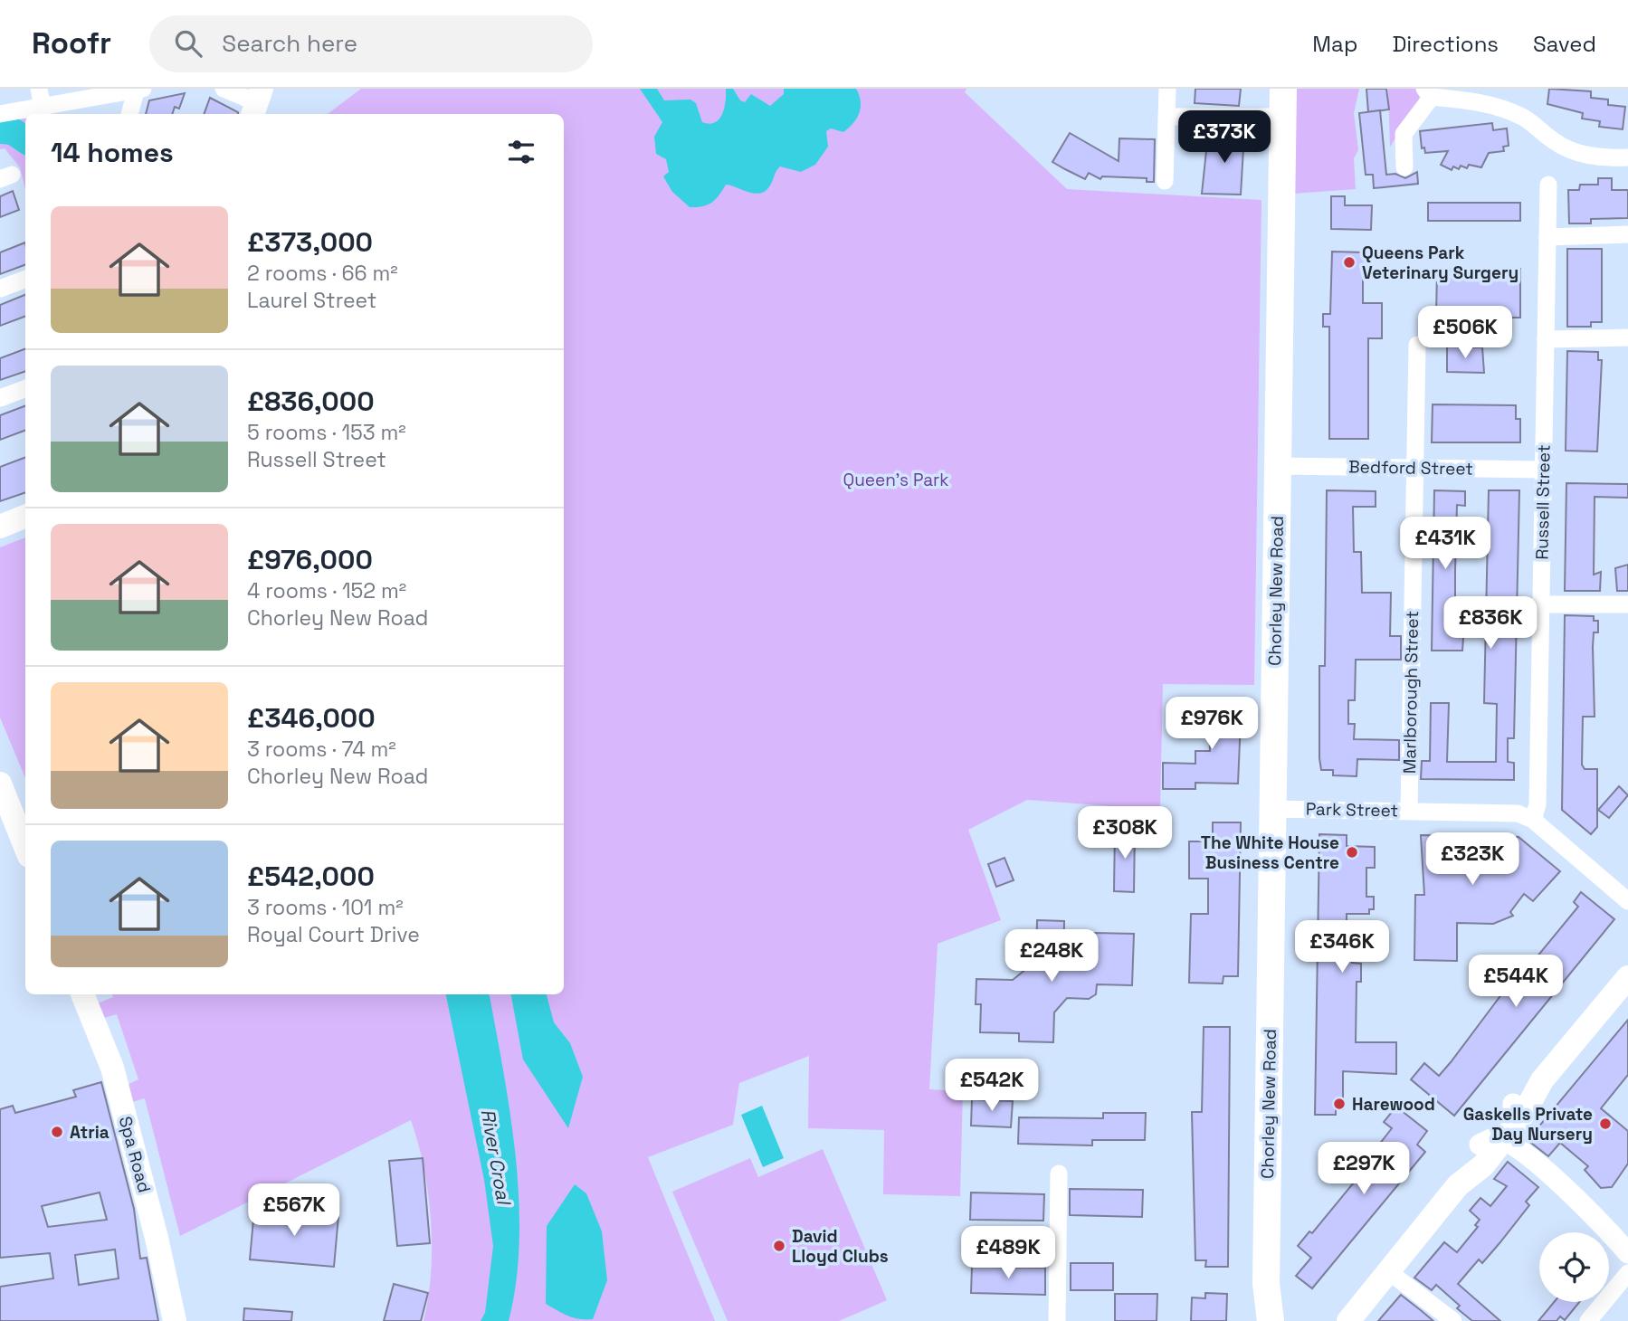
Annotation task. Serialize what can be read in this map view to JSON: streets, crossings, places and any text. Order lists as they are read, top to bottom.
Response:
{
  "streets": {
    "main road": ["Chorley New Road", "Spa Road"],
    "street": [
      "Bedford Street",
      "Russell Street",
      "Marlborough Street",
      "Park Street"
    ]
  },
  "crossings": [
    ["Bedford Street", "Russell Street"],
    ["Bedford Street", "Chorley New Road"],
    ["Bedford Street", "Marlborough Street"],
    ["Russell Street", "Park Street"],
    ["Chorley New Road", "Park Street"],
    ["Marlborough Street", "Park Street"]
  ],
  "water": ["River Croal"],
  "parks": ["Queen's Park"],
  "places": [
    "Queens Park Veterinary Surgery",
    "The White House Business Centre",
    "Harewood",
    "Gaskells Private Day Nursery",
    "Atria",
    "David Lloyd Clubs"
  ],
  "page": {
    "header": "Roofr",
    "search": "Search here",
    "nav": ["Map", "Directions", "Saved"],
    "price": [
      "£373K",
      "£506K",
      "£431K",
      "£836K",
      "£976K",
      "£308K",
      "£323K",
      "£346K",
      "£248K",
      "£544K",
      "£542K",
      "£297K",
      "£567K",
      "£489K"
    ],
    "heading": "14 homes",
    "list": [
      {
        "name": "£373,000",
        "note": "2 rooms · 66 m² · Laurel Street"
      },
      {
        "name": "£836,000",
        "note": "5 rooms · 153 m² · Russell Street"
      },
      {
        "name": "£976,000",
        "note": "4 rooms · 152 m² · Chorley New Road"
      },
      {
        "name": "£346,000",
        "note": "3 rooms · 74 m² · Chorley New Road"
      },
      {
        "name": "£542,000",
        "note": "3 rooms · 101 m² · Royal Court Drive"
      }
    ]
  }
}
